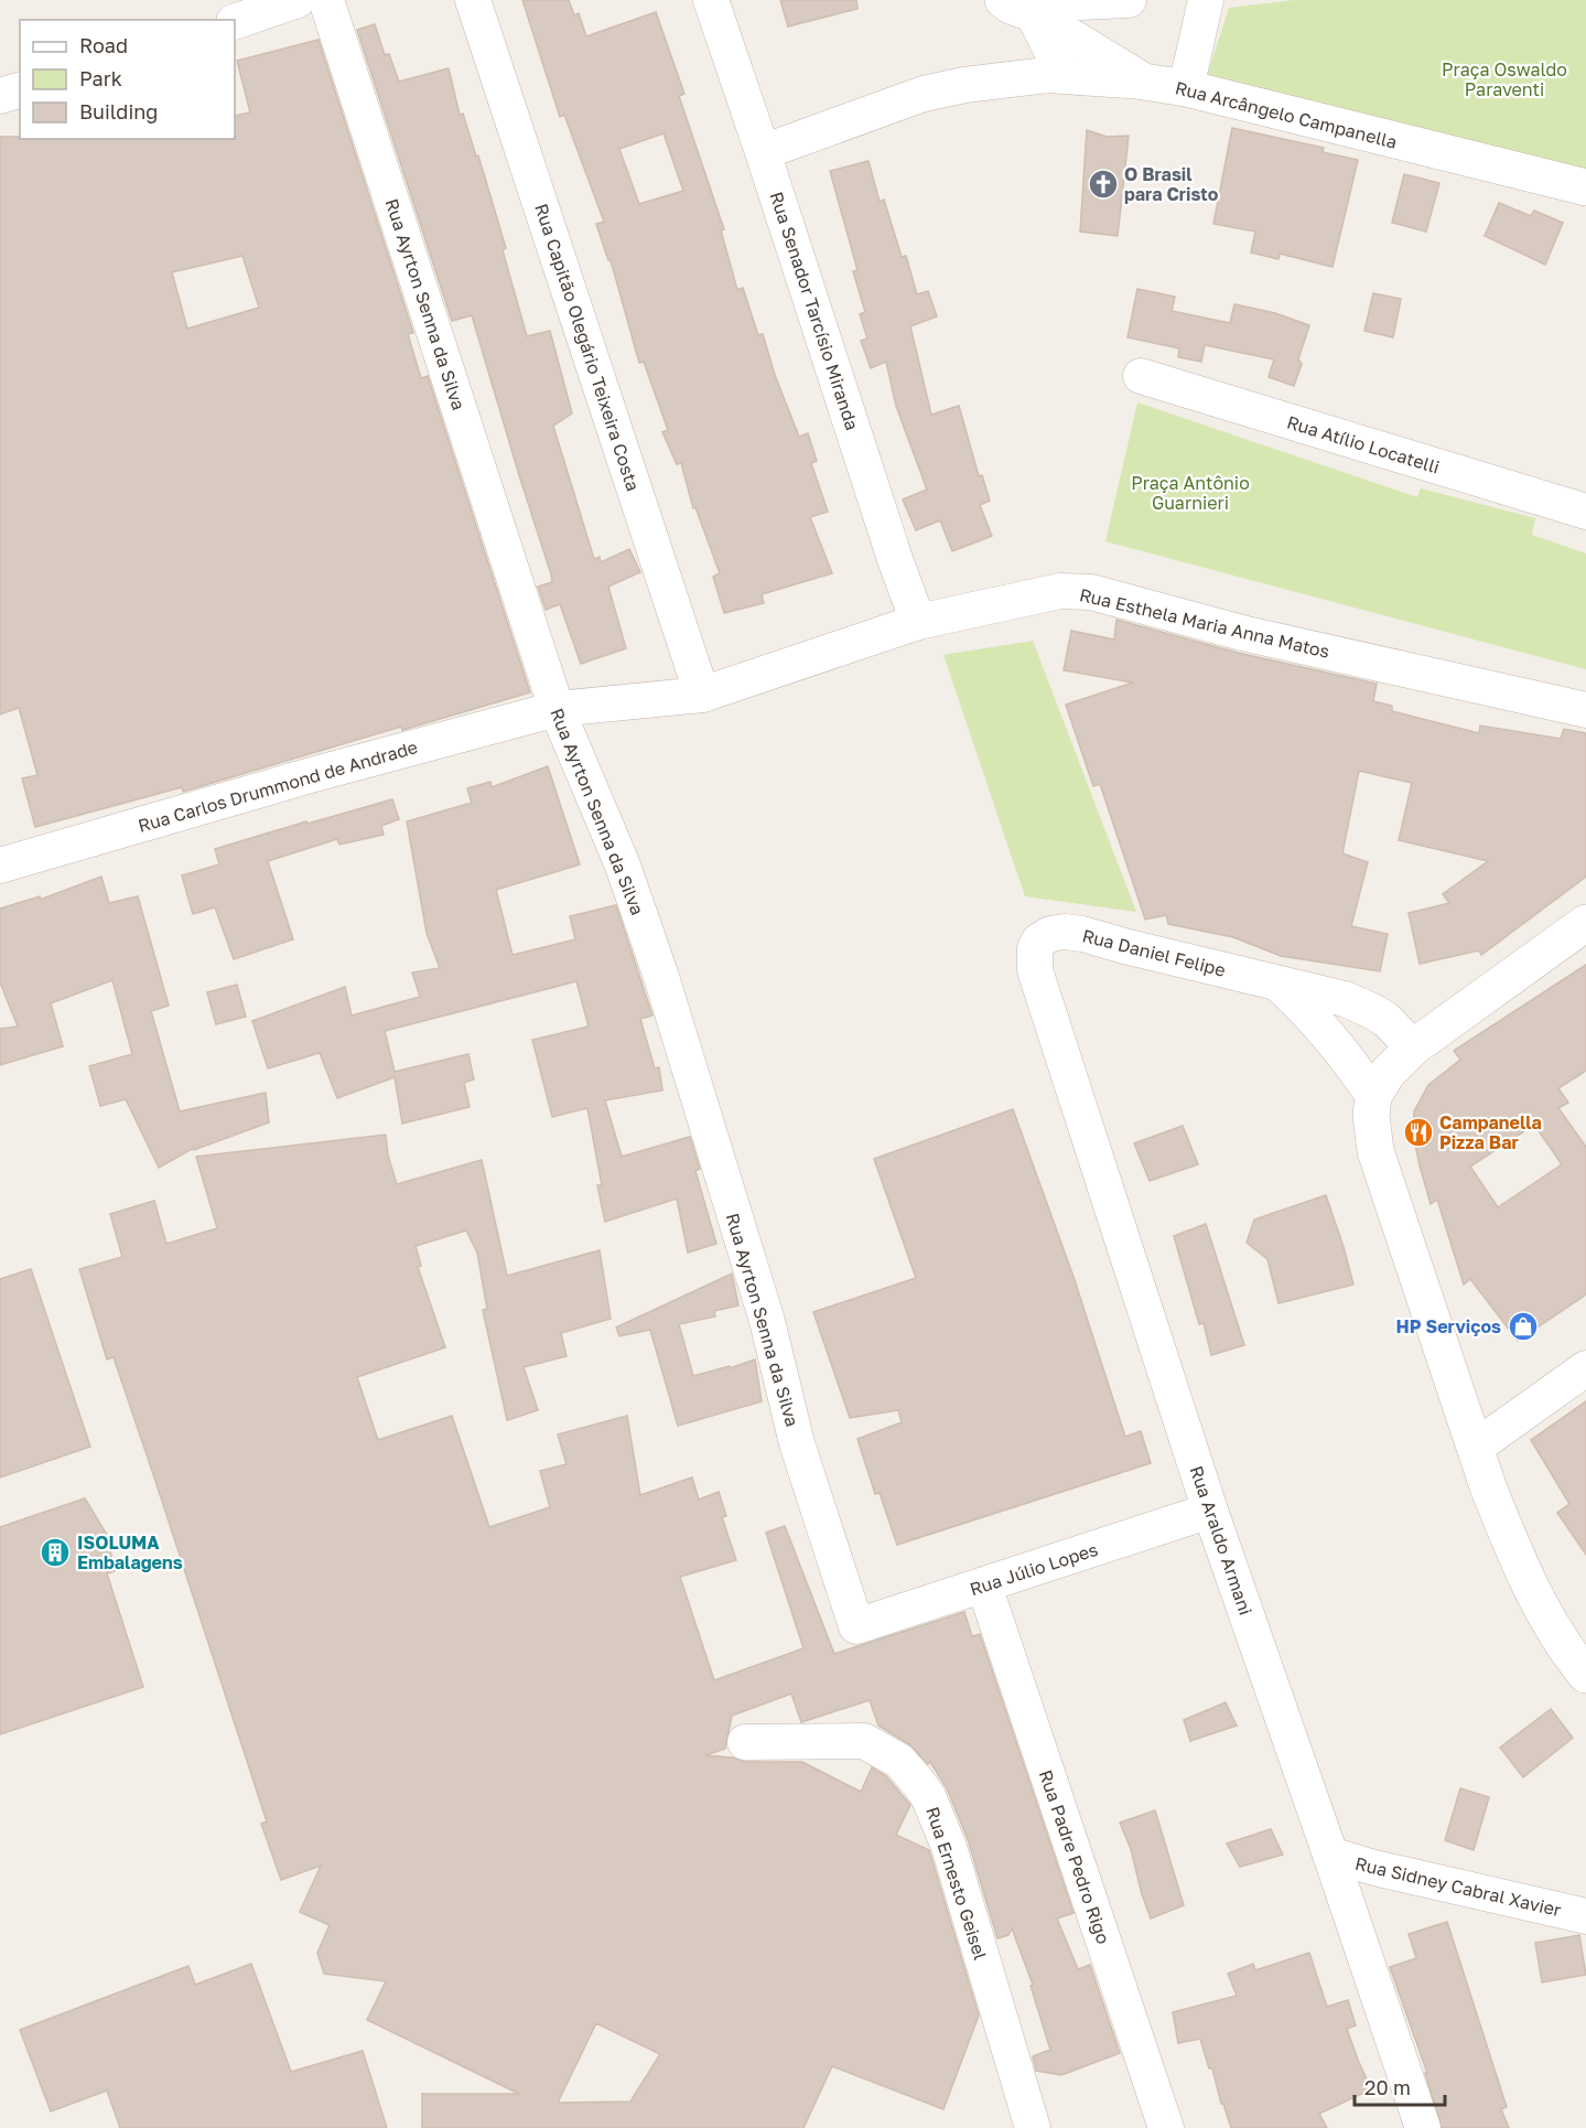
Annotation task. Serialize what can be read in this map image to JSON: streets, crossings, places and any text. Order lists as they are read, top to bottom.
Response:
{
  "streets": {
    "street": [
      "Rua Arcângelo Campanella",
      "Rua Ayrton Senna da Silva",
      "Rua Senador Tarcísio Miranda",
      "Rua Capitão Olegário Teixeira Costa",
      "Rua Atílio Locatelli",
      "Rua Esthela Maria Anna Matos",
      "Rua Carlos Drummond de Andrade",
      "Rua Daniel Felipe",
      "Rua Araldo Armani",
      "Rua Júlio Lopes",
      "Rua Padre Pedro Rigo",
      "Rua Ernesto Geisel",
      "Rua Sidney Cabral Xavier"
    ]
  },
  "crossings": [
    ["Rua Ayrton Senna da Silva", "Rua Esthela Maria Anna Matos"],
    ["Rua Ayrton Senna da Silva", "Rua Carlos Drummond de Andrade"],
    ["Rua Ayrton Senna da Silva", "Rua Júlio Lopes"],
    ["Rua Senador Tarcísio Miranda", "Rua Esthela Maria Anna Matos"],
    ["Rua Capitão Olegário Teixeira Costa", "Rua Esthela Maria Anna Matos"],
    ["Rua Esthela Maria Anna Matos", "Rua Carlos Drummond de Andrade"],
    ["Rua Daniel Felipe", "Rua Araldo Armani"],
    ["Rua Araldo Armani", "Rua Júlio Lopes"],
    ["Rua Araldo Armani", "Rua Sidney Cabral Xavier"],
    ["Rua Júlio Lopes", "Rua Padre Pedro Rigo"]
  ],
  "parks": ["Praça Oswaldo Paraventi", "Praça Antônio Guarnieri"],
  "places": {
    "church": ["O Brasil para Cristo"],
    "restaurant": ["Campanella Pizza Bar"],
    "shop": ["HP Serviços"],
    "building": ["ISOLUMA Embalagens"]
  },
  "legend": ["Road", "Park", "Building"],
  "scale_bar": "20 m"
}
